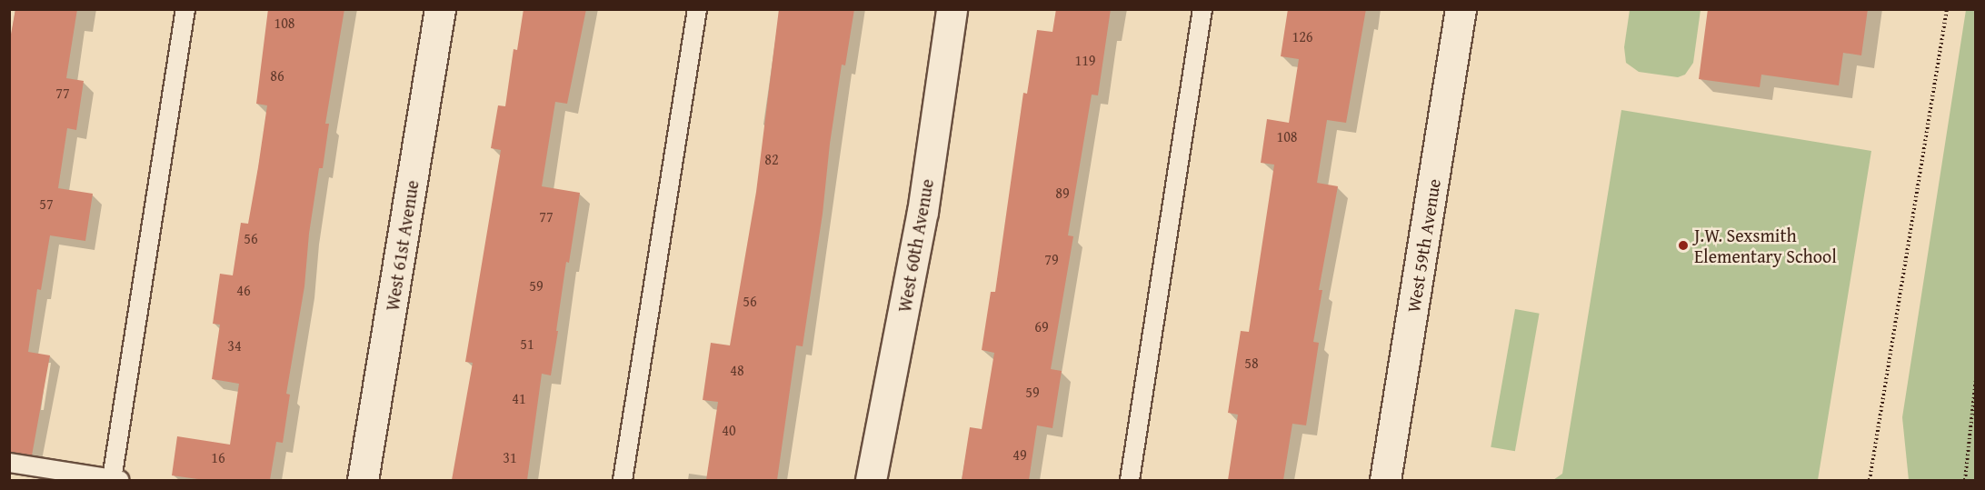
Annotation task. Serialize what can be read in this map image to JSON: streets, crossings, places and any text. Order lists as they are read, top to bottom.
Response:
{
  "streets": {
    "street": ["West 61st Avenue", "West 60th Avenue", "West 59th Avenue"]
  },
  "places": ["J.W. Sexsmith Elementary School"],
  "house_numbers": [
    "108",
    "126",
    "119",
    "86",
    "77",
    "108",
    "82",
    "89",
    "57",
    "77",
    "56",
    "79",
    "59",
    "46",
    "56",
    "69",
    "51",
    "34",
    "58",
    "48",
    "59",
    "41",
    "40",
    "49",
    "16",
    "31"
  ]
}
